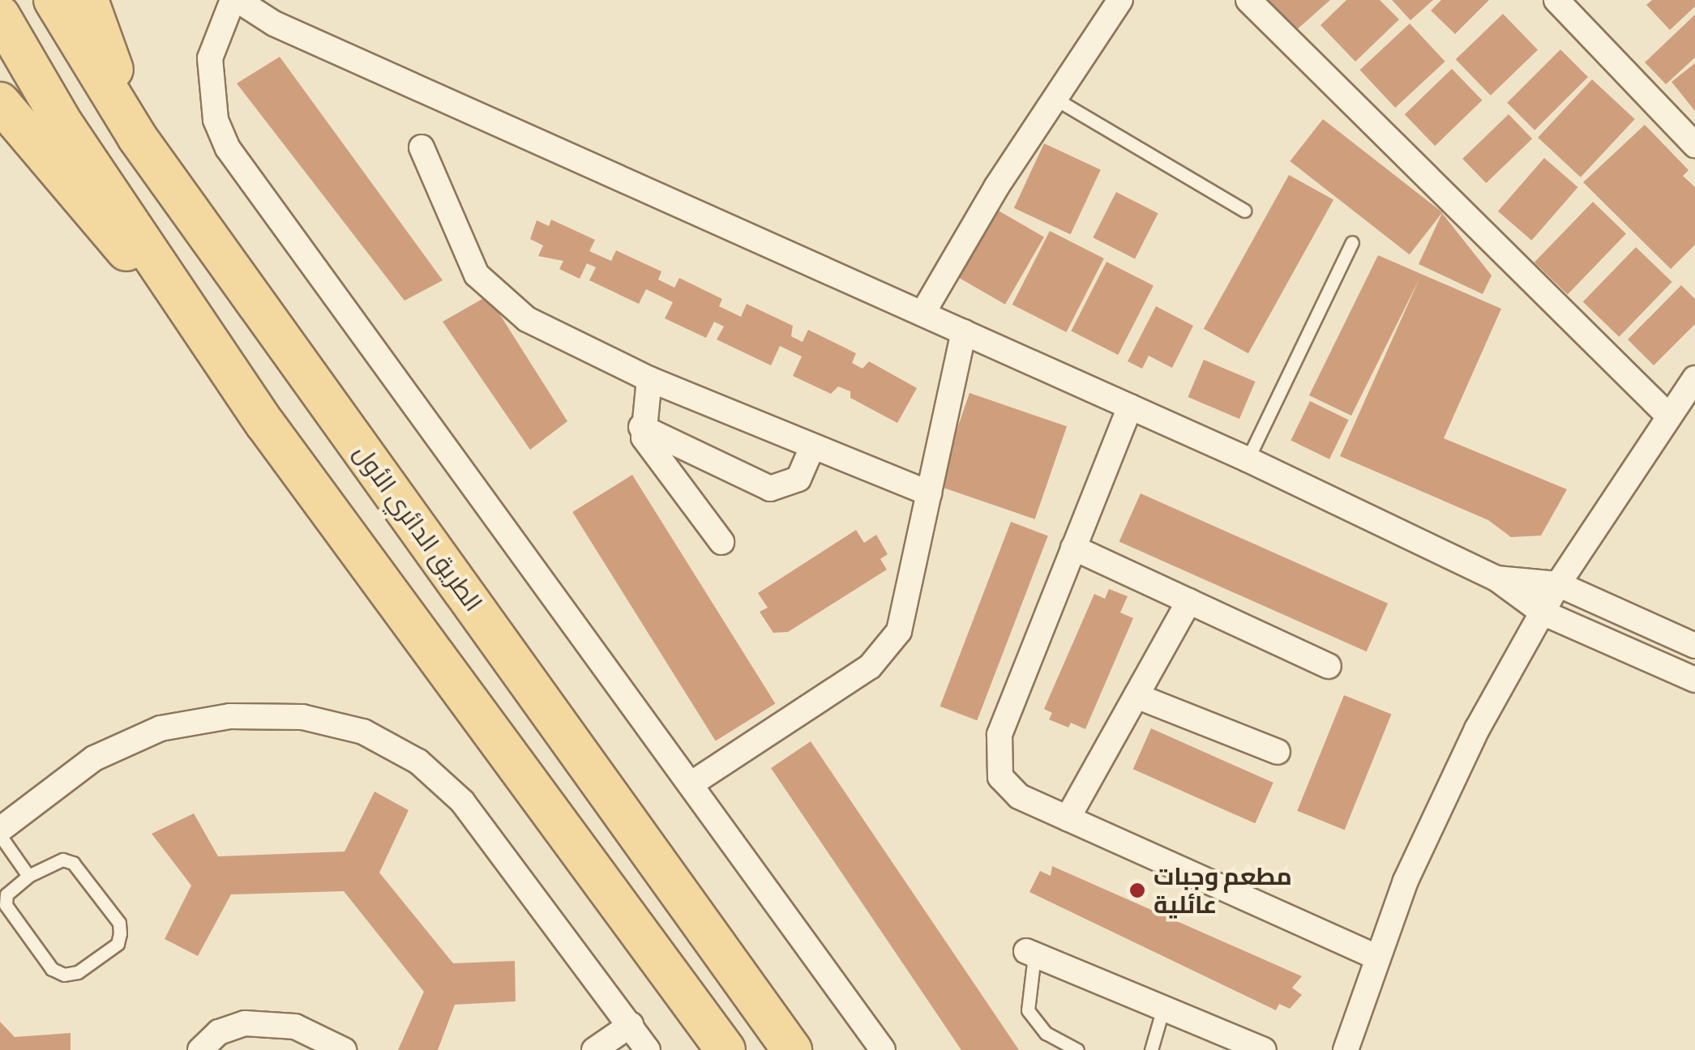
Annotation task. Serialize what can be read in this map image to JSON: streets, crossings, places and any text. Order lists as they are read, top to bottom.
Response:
{
  "streets": {
    "main road": ["الطريق الدائري الأول"]
  },
  "places": ["مطعم وجبات عائلية"]
}
